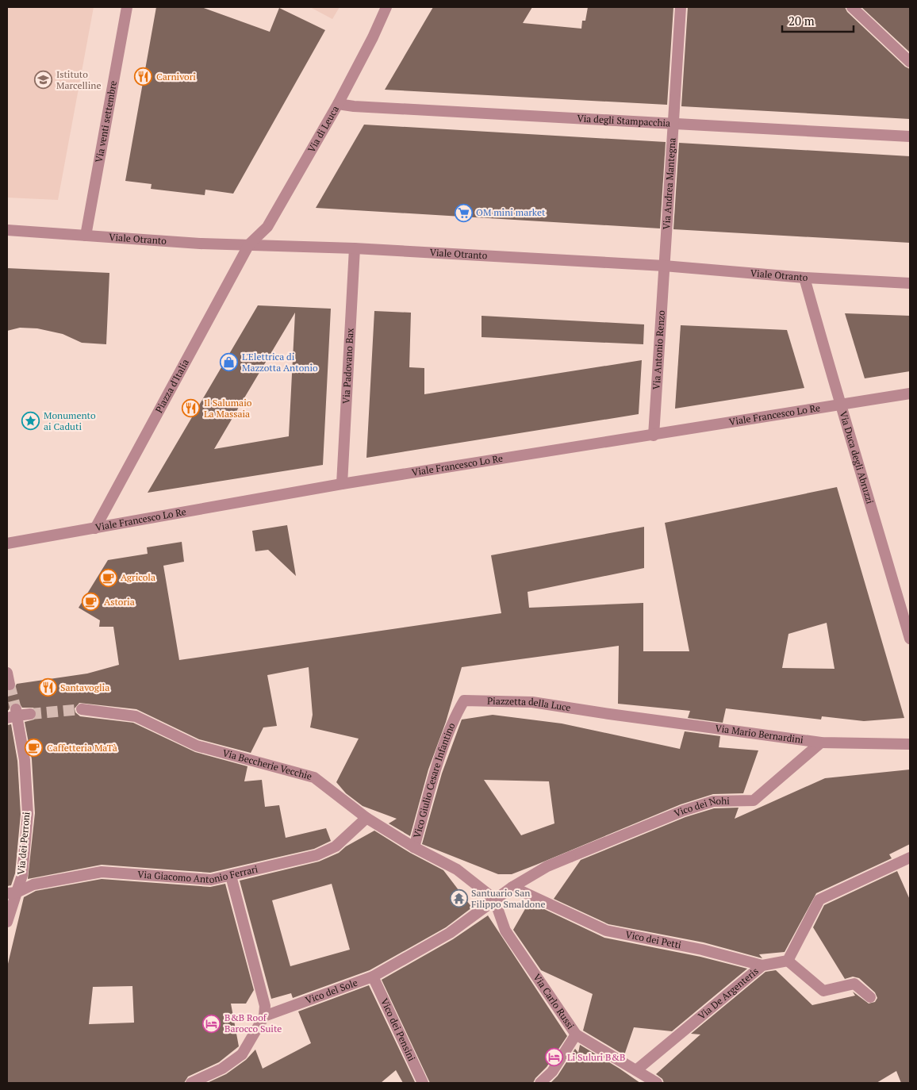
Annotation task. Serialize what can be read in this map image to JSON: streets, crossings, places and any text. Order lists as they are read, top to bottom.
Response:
{
  "streets": {
    "street": [
      "Via venti settembre",
      "Via degli Stampacchia",
      "Via di Leuca",
      "Via Andrea Mantegna",
      "Viale Otranto",
      "Via Antonio Renzo",
      "Via Padovano Bax",
      "Piazza d'Italia",
      "Viale Francesco Lo Re",
      "Via Duca degli Abruzzi",
      "Piazzetta della Luce",
      "Via Mario Bernardini",
      "Via Beccherie Vecchie",
      "Vico Giulio Cesare Infantino",
      "Vico dei Nohi",
      "Via dei Perroni",
      "Via Giacomo Antonio Ferrari",
      "Vico dei Petti",
      "Vico del Sole",
      "Via De Argenteris",
      "Via Carlo Russi",
      "Vico dei Pensini"
    ]
  },
  "crossings": [
    ["Via venti settembre", "Viale Otranto"],
    ["Via degli Stampacchia", "Via di Leuca"],
    ["Via degli Stampacchia", "Via Andrea Mantegna"],
    ["Via di Leuca", "Viale Otranto"],
    ["Via di Leuca", "Piazza d'Italia"],
    ["Via Andrea Mantegna", "Viale Otranto"],
    ["Via Andrea Mantegna", "Via Antonio Renzo"],
    ["Viale Otranto", "Via Antonio Renzo"],
    ["Viale Otranto", "Via Padovano Bax"],
    ["Viale Otranto", "Piazza d'Italia"],
    ["Viale Otranto", "Via Duca degli Abruzzi"],
    ["Via Antonio Renzo", "Viale Francesco Lo Re"],
    ["Via Padovano Bax", "Viale Francesco Lo Re"],
    ["Piazza d'Italia", "Viale Francesco Lo Re"],
    ["Viale Francesco Lo Re", "Via Duca degli Abruzzi"],
    ["Piazzetta della Luce", "Via Mario Bernardini"],
    ["Piazzetta della Luce", "Vico Giulio Cesare Infantino"],
    ["Via Mario Bernardini", "Vico dei Nohi"],
    ["Via Beccherie Vecchie", "Vico Giulio Cesare Infantino"],
    ["Via Beccherie Vecchie", "Via Giacomo Antonio Ferrari"],
    ["Via Beccherie Vecchie", "Vico del Sole"],
    ["Via Beccherie Vecchie", "Via Carlo Russi"],
    ["Vico dei Nohi", "Vico dei Petti"],
    ["Vico dei Nohi", "Vico del Sole"],
    ["Via dei Perroni", "Via Giacomo Antonio Ferrari"],
    ["Vico dei Petti", "Vico del Sole"],
    ["Vico dei Petti", "Via De Argenteris"],
    ["Vico del Sole", "Via Carlo Russi"],
    ["Vico del Sole", "Vico dei Pensini"],
    ["Via De Argenteris", "Via Carlo Russi"]
  ],
  "places": {
    "restaurant": ["Carnivori", "Il Salumaio La Massaia", "Santavoglia"],
    "school or university": ["Istituto Marcelline"],
    "supermarket": ["OM mini market"],
    "shop": ["L'Elettrica di Mazzotta Antonio"],
    "place": ["Monumento ai Caduti"],
    "cafe": ["Agricola", "Astoria", "Caffetteria MaTà"],
    "temple": ["Santuario San Filippo Smaldone"],
    "hotel": ["B&B Roof Barocco Suite", "Li Suluri B&B"]
  },
  "scale_bar": "20 m"
}
